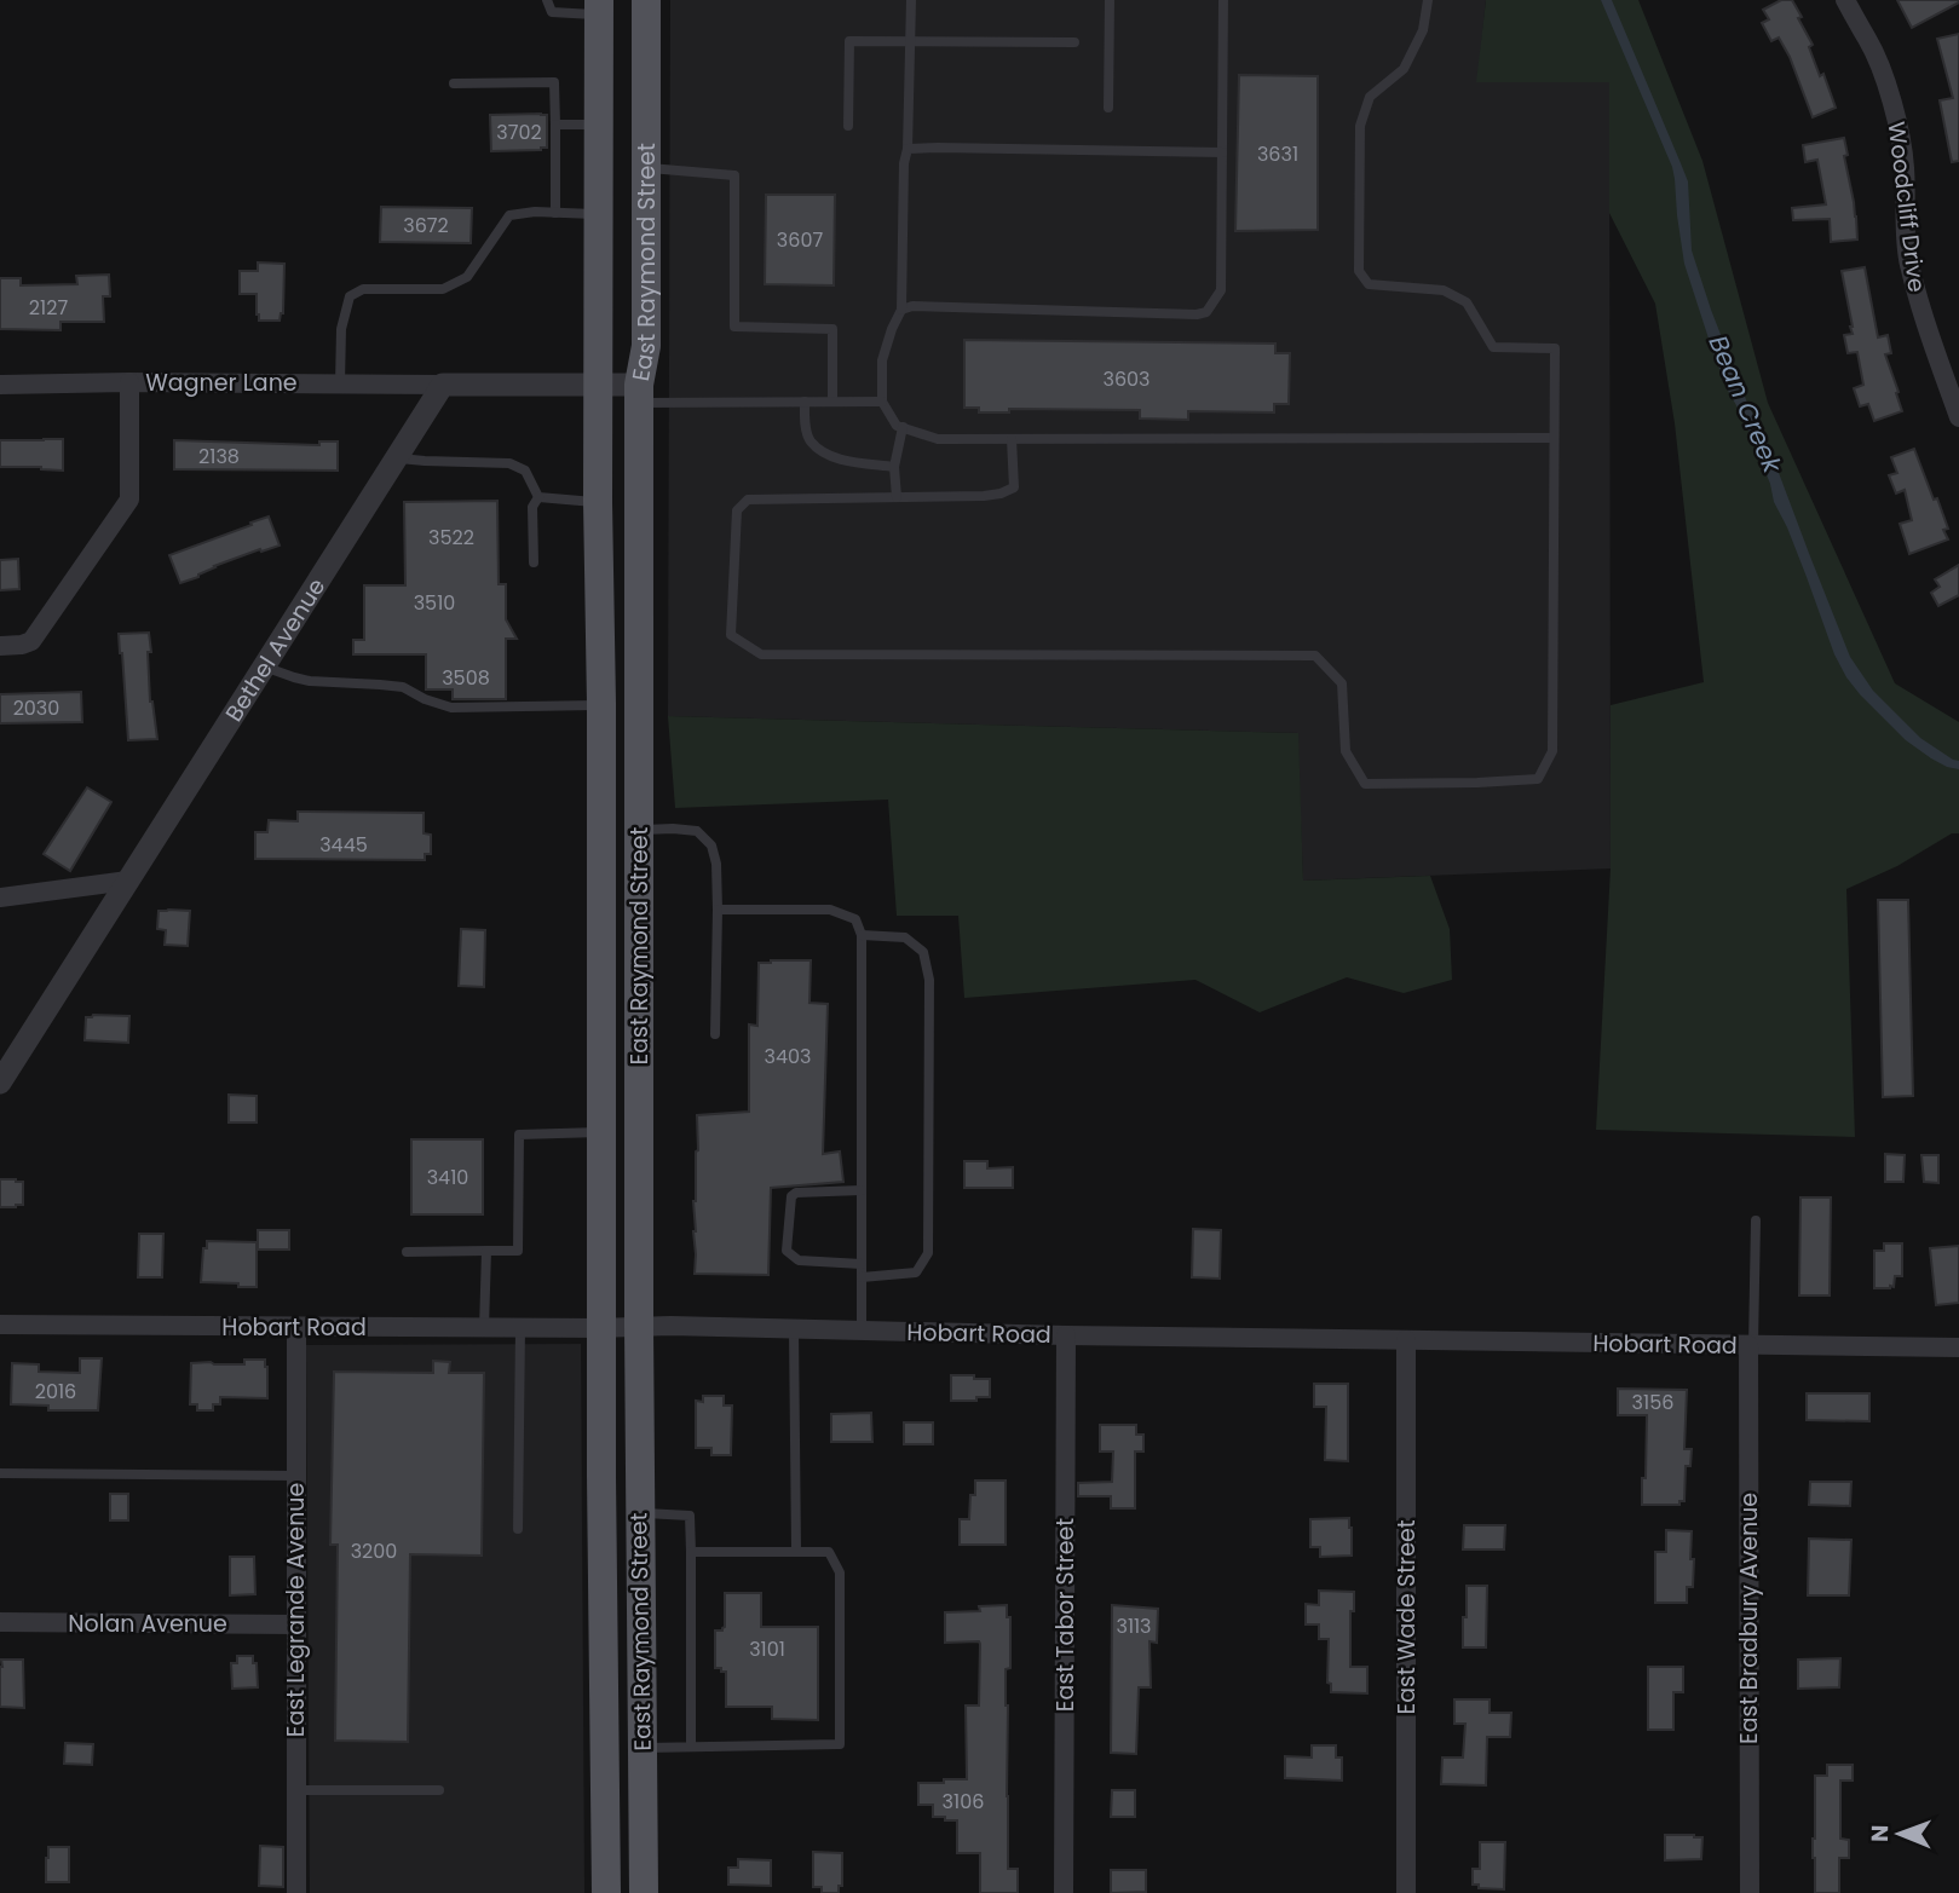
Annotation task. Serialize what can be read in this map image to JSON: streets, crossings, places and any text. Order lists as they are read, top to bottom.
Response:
{
  "streets": {
    "main road": ["East Raymond Street"],
    "street": [
      "Woodcliff Drive",
      "Wagner Lane",
      "Bethel Avenue",
      "Hobart Road",
      "East Legrande Avenue",
      "East Tabor Street",
      "East Wade Street",
      "East Bradbury Avenue",
      "Nolan Avenue"
    ]
  },
  "crossings": [
    ["East Raymond Street", "Hobart Road"],
    ["Wagner Lane", "Bethel Avenue"],
    ["Hobart Road", "East Legrande Avenue"],
    ["Hobart Road", "East Tabor Street"],
    ["Hobart Road", "East Wade Street"],
    ["Hobart Road", "East Bradbury Avenue"],
    ["East Legrande Avenue", "Nolan Avenue"]
  ],
  "water": ["Bean Creek"],
  "house_numbers": [
    "3702",
    "3631",
    "3672",
    "3607",
    "2127",
    "3603",
    "2138",
    "3522",
    "3510",
    "3508",
    "2030",
    "3445",
    "3403",
    "3410",
    "2016",
    "3156",
    "3200",
    "3113",
    "3101",
    "3106"
  ],
  "north": "left"
}
